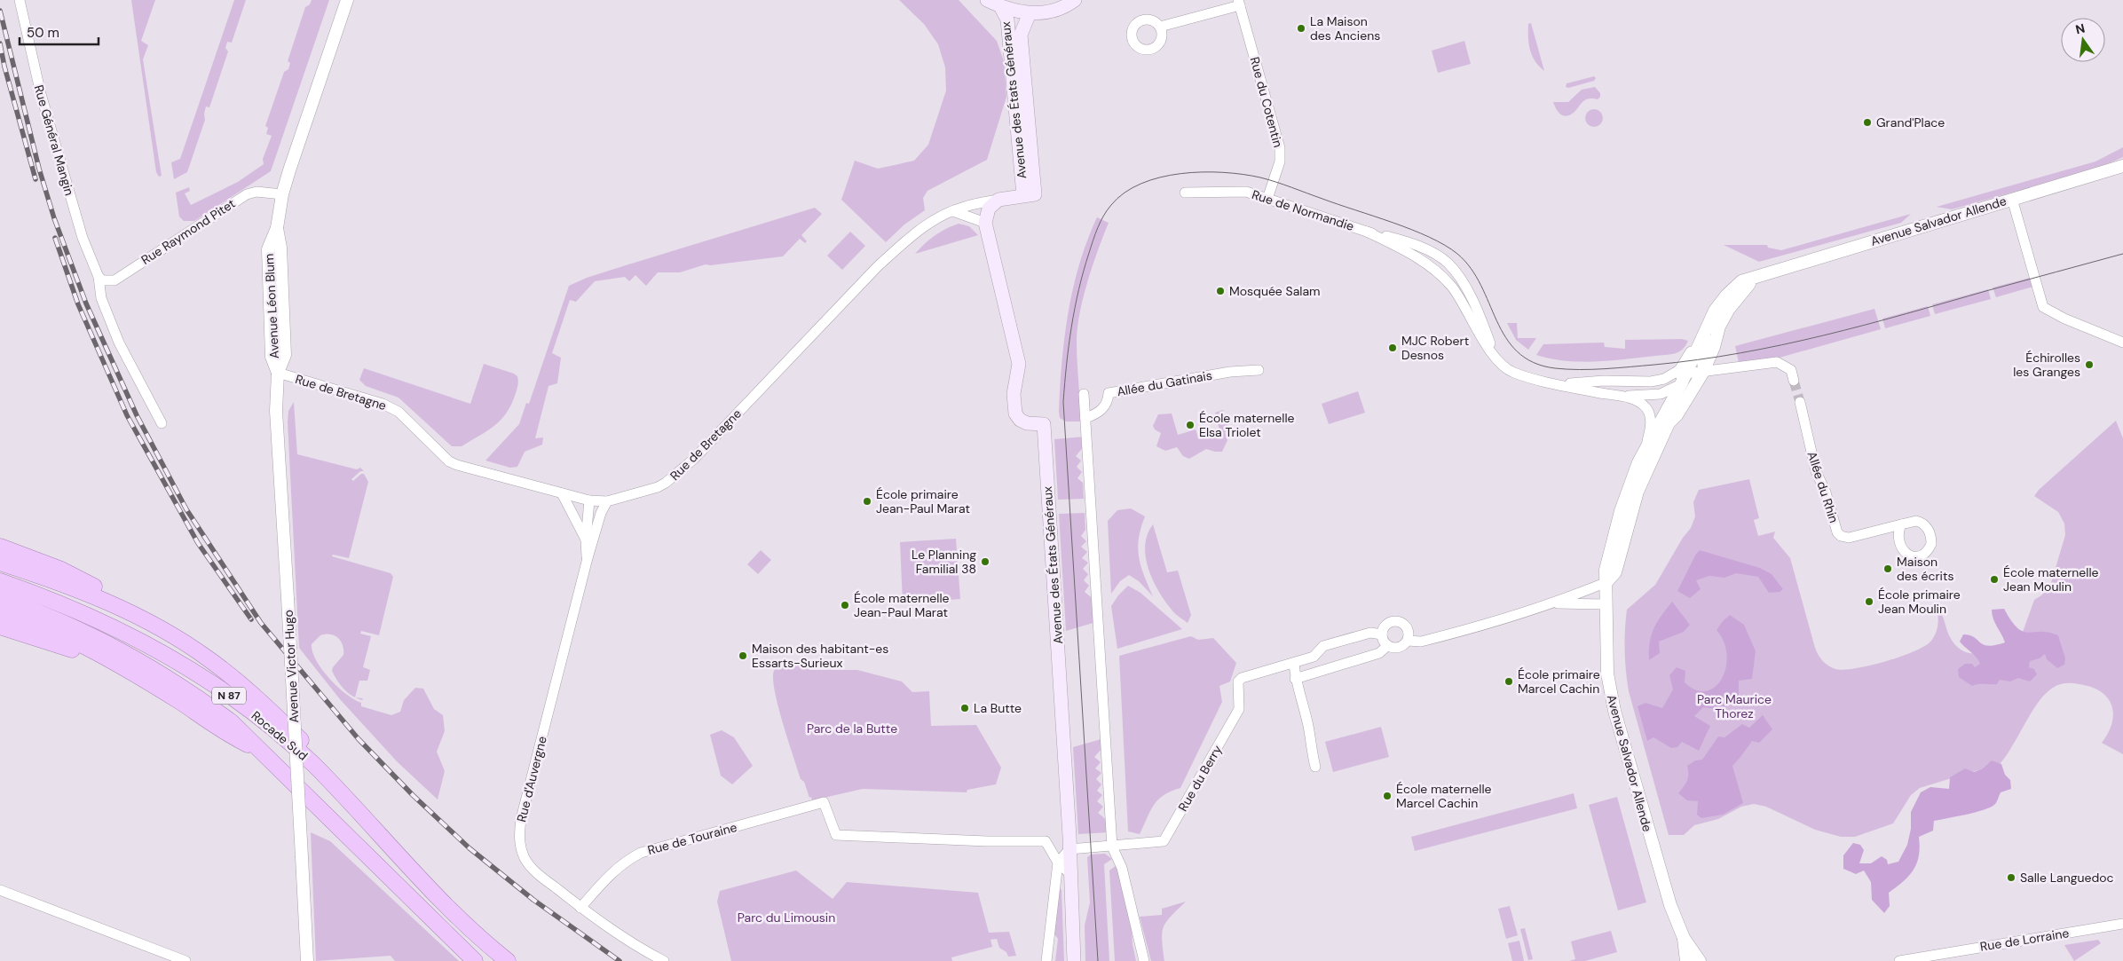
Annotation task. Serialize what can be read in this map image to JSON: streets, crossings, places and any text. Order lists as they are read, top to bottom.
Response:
{
  "streets": {
    "highway": ["N 87", "Rocade Sud"],
    "main road": ["Avenue des États Généraux", "Rue de Bretagne"],
    "street": [
      "Rue du Cotentin",
      "Rue Général Mangin",
      "Rue de Normandie",
      "Avenue Salvador Allende",
      "Rue Raymond Pitet",
      "Avenue Léon Blum",
      "Allée du Gatinais",
      "Allée du Rhin",
      "Avenue Victor Hugo",
      "Rue du Berry",
      "Rue d'Auvergne",
      "Rue de Touraine",
      "Rue de Lorraine"
    ]
  },
  "crossings": [
    ["Avenue des États Généraux", "Rue de Bretagne"],
    ["Avenue des États Généraux", "Rue du Berry"],
    ["Rue du Cotentin", "Rue de Normandie"],
    ["Rue Général Mangin", "Rue Raymond Pitet"],
    ["Rue de Normandie", "Avenue Salvador Allende"],
    ["Rue Raymond Pitet", "Avenue Léon Blum"],
    ["Avenue Léon Blum", "Rue de Bretagne"],
    ["Avenue Léon Blum", "Avenue Victor Hugo"],
    ["Rue de Bretagne", "Avenue Victor Hugo"],
    ["Rue de Bretagne", "Rue d'Auvergne"],
    ["Rue d'Auvergne", "Rue de Touraine"]
  ],
  "parks": ["Parc Maurice Thorez", "Parc de la Butte", "Parc du Limousin"],
  "places": [
    "La Maison des Anciens",
    "Grand'Place",
    "Mosquée Salam",
    "MJC Robert Desnos",
    "Échirolles les Granges",
    "École maternelle Elsa Triolet",
    "École primaire Jean-Paul Marat",
    "Le Planning Familial 38",
    "Maison des écrits",
    "École maternelle Jean Moulin",
    "École primaire Jean Moulin",
    "École maternelle Jean-Paul Marat",
    "Maison des habitant-es Essarts-Surieux",
    "École primaire Marcel Cachin",
    "La Butte",
    "École maternelle Marcel Cachin",
    "Salle Languedoc"
  ],
  "scale_bar": "50 m",
  "north": "top"
}
